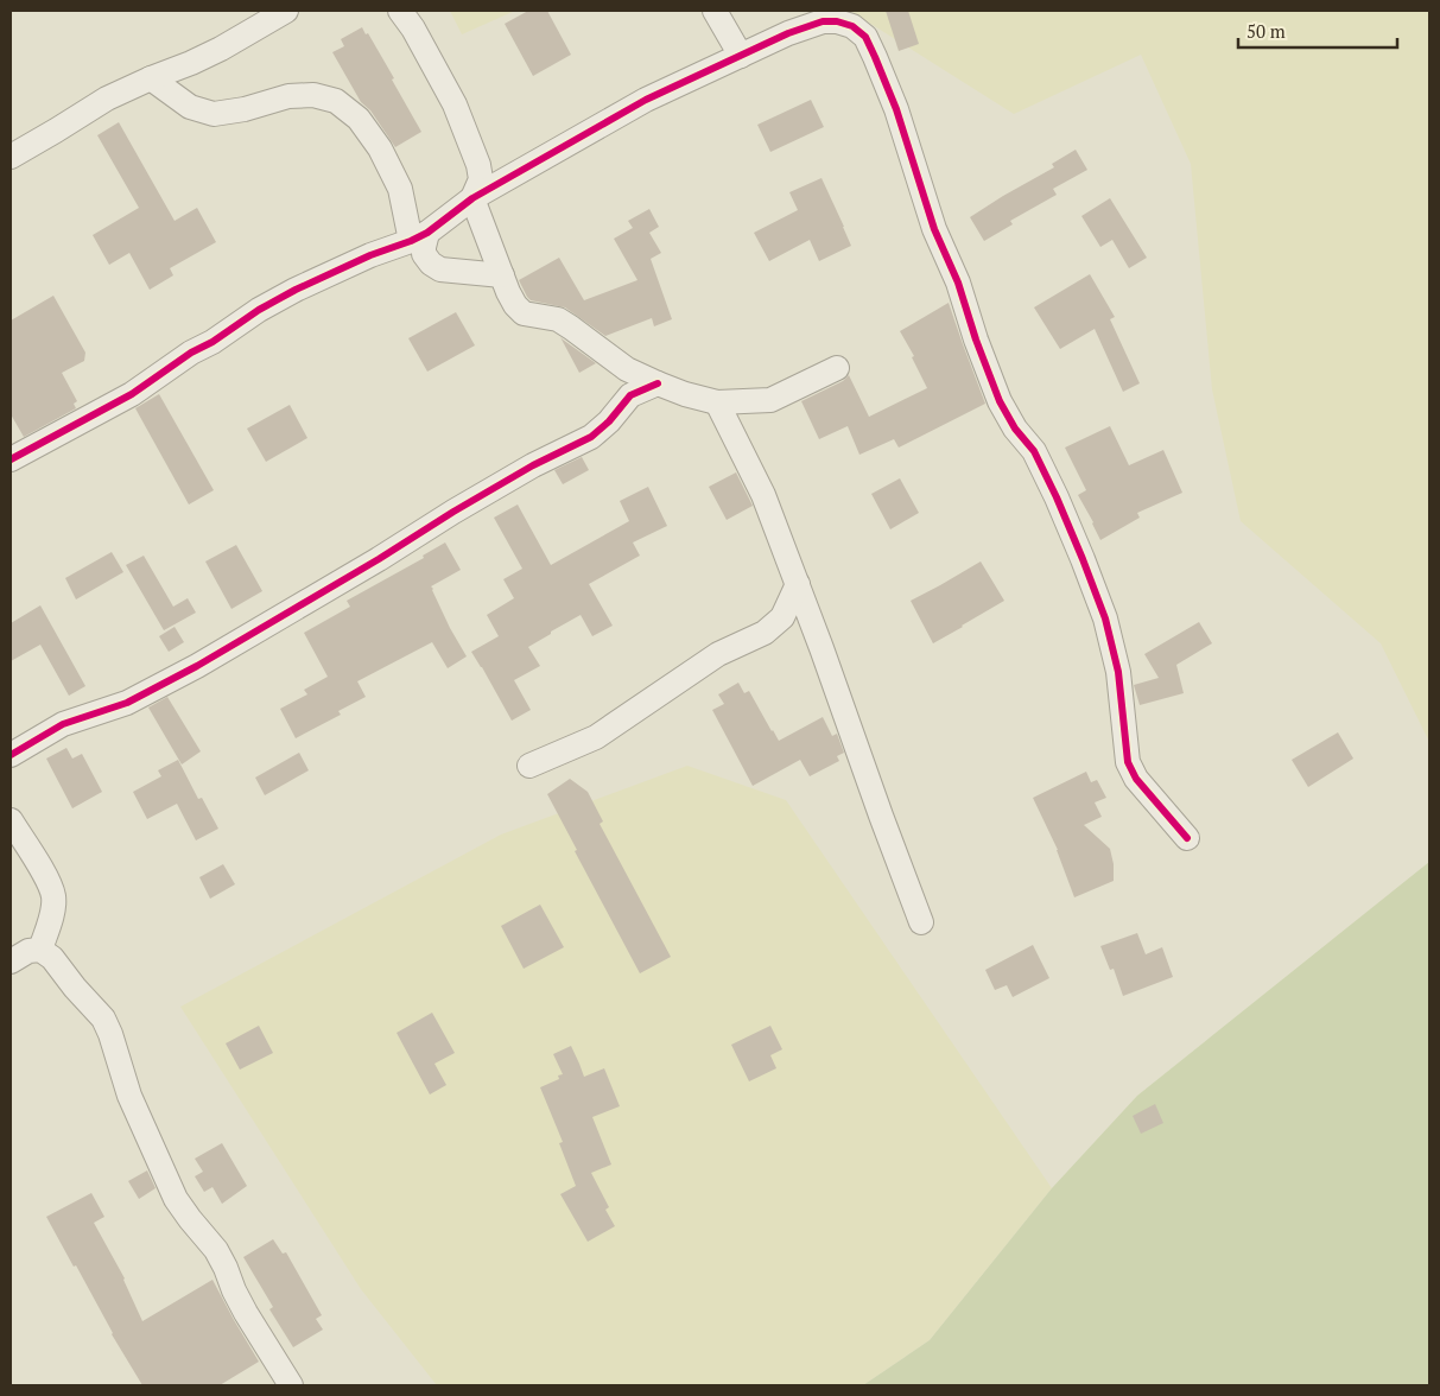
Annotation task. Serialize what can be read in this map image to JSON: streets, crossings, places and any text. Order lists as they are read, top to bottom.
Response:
{
  "scale_bar": "50 m"
}
